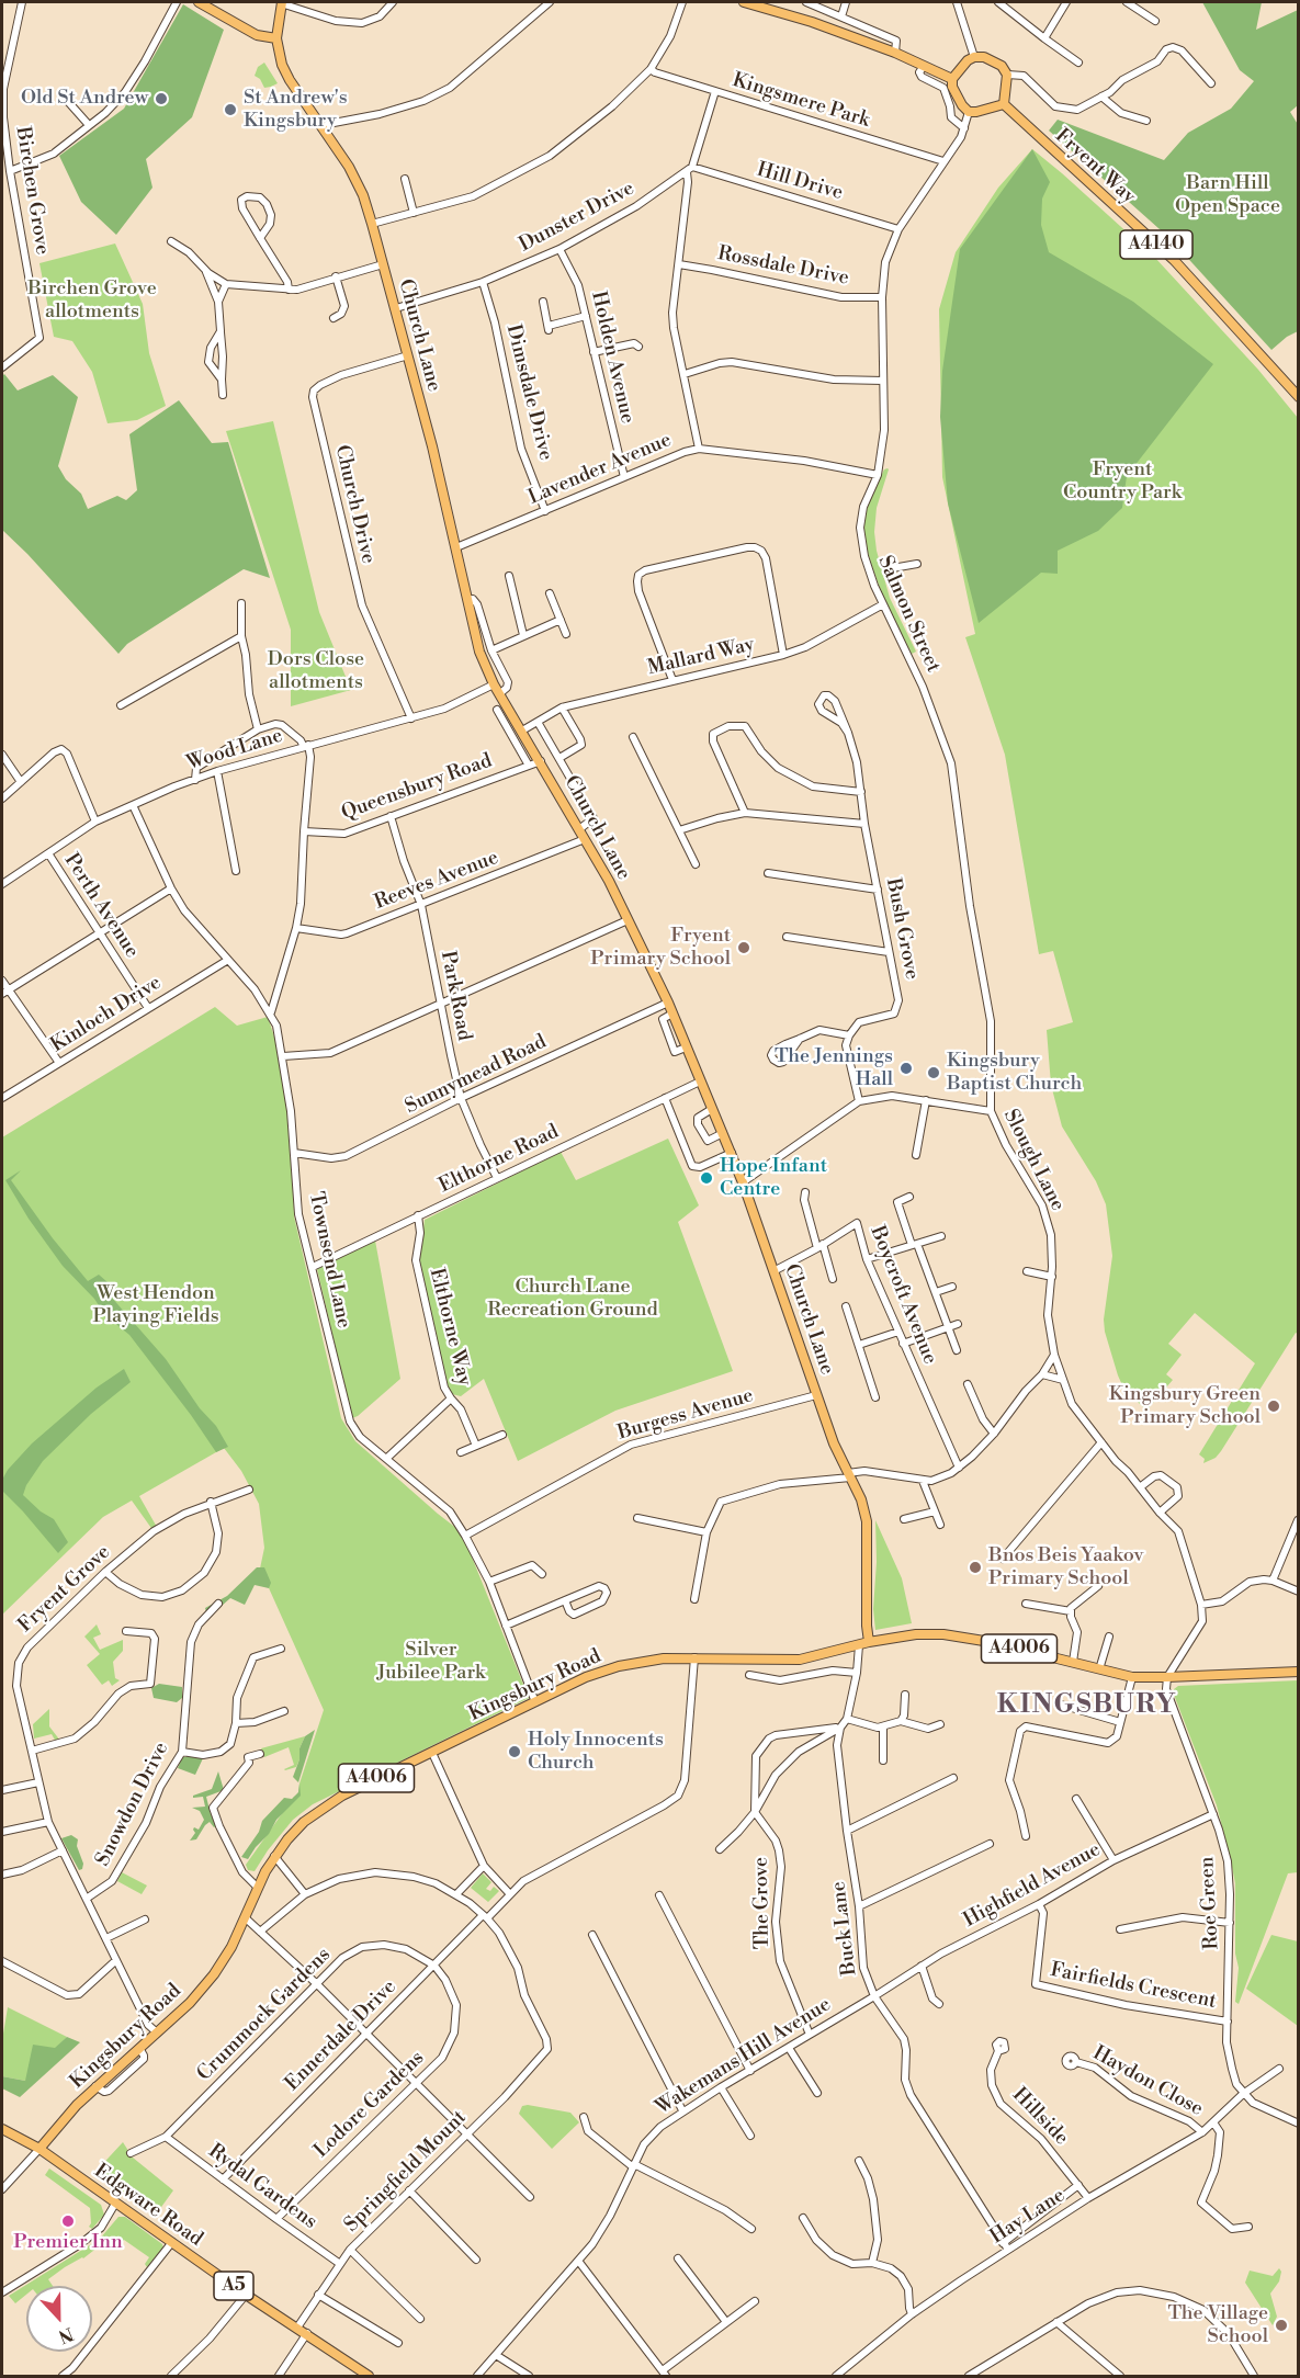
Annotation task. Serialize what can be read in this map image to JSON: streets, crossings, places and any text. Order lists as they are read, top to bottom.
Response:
{
  "streets": {
    "main road": [
      "Fryent Way",
      "A4140",
      "Church Lane",
      "A4006",
      "Kingsbury Road",
      "Edgware Road",
      "A5"
    ],
    "street": [
      "Kingsmere Park",
      "Hill Drive",
      "Birchen Grove",
      "Dunster Drive",
      "Rossdale Drive",
      "Holden Avenue",
      "Dimsdale Drive",
      "Lavender Avenue",
      "Church Drive",
      "Salmon Street",
      "Mallard Way",
      "Wood Lane",
      "Queensbury Road",
      "Reeves Avenue",
      "Perth Avenue",
      "Bush Grove",
      "Park Road",
      "Kinloch Drive",
      "Sunnymead Road",
      "Elthorne Road",
      "Slough Lane",
      "Townsend Lane",
      "Boycroft Avenue",
      "Elthorne Way",
      "Burgess Avenue",
      "Fryent Grove",
      "Snowdon Drive",
      "Highfield Avenue",
      "The Grove",
      "Roe Green",
      "Buck Lane",
      "Fairfields Crescent",
      "Crummock Gardens",
      "Ennerdale Drive",
      "Wakemans Hill Avenue",
      "Haydon Close",
      "Lodore Gardens",
      "Hillside",
      "Springfield Mount",
      "Rydal Gardens",
      "Hay Lane"
    ]
  },
  "crossings": [
    ["Kingsmere Park", "Salmon Street"],
    ["Fryent Way", "Salmon Street"],
    ["Hill Drive", "Dunster Drive"],
    ["Hill Drive", "Salmon Street"],
    ["Dunster Drive", "Church Lane"],
    ["Dunster Drive", "Holden Avenue"],
    ["Dunster Drive", "Dimsdale Drive"],
    ["Rossdale Drive", "Salmon Street"],
    ["Church Lane", "Lavender Avenue"],
    ["Church Lane", "Church Drive"],
    ["Church Lane", "Mallard Way"],
    ["Church Lane", "Wood Lane"],
    ["Church Lane", "Queensbury Road"],
    ["Church Lane", "Reeves Avenue"],
    ["Church Lane", "Sunnymead Road"],
    ["Church Lane", "Elthorne Road"],
    ["Church Lane", "Slough Lane"],
    ["Church Lane", "Boycroft Avenue"],
    ["Church Lane", "Burgess Avenue"],
    ["Church Lane", "Kingsbury Road"],
    ["Holden Avenue", "Lavender Avenue"],
    ["Dimsdale Drive", "Lavender Avenue"],
    ["Lavender Avenue", "Salmon Street"],
    ["Church Drive", "Wood Lane"],
    ["Salmon Street", "Mallard Way"],
    ["Salmon Street", "Slough Lane"],
    ["Wood Lane", "Perth Avenue"],
    ["Wood Lane", "Townsend Lane"],
    ["Queensbury Road", "Park Road"],
    ["Reeves Avenue", "Park Road"],
    ["Perth Avenue", "Kinloch Drive"],
    ["Park Road", "Sunnymead Road"],
    ["Park Road", "Elthorne Road"],
    ["Kinloch Drive", "Townsend Lane"],
    ["Sunnymead Road", "Townsend Lane"],
    ["Elthorne Road", "Townsend Lane"],
    ["Elthorne Road", "Elthorne Way"],
    ["Townsend Lane", "Elthorne Way"],
    ["Townsend Lane", "Burgess Avenue"],
    ["Townsend Lane", "Kingsbury Road"],
    ["Fryent Grove", "Kingsbury Road"],
    ["Fryent Grove", "Snowdon Drive"],
    ["Kingsbury Road", "Roe Green"],
    ["Kingsbury Road", "Ennerdale Drive"],
    ["Kingsbury Road", "Edgware Road"],
    ["Kingsbury Road", "A5"],
    ["Highfield Avenue", "Roe Green"],
    ["Highfield Avenue", "Buck Lane"],
    ["Highfield Avenue", "Fairfields Crescent"],
    ["Highfield Avenue", "Wakemans Hill Avenue"],
    ["The Grove", "Wakemans Hill Avenue"],
    ["Roe Green", "Fairfields Crescent"],
    ["Roe Green", "Hay Lane"],
    ["Buck Lane", "Wakemans Hill Avenue"],
    ["Buck Lane", "Hay Lane"],
    ["Crummock Gardens", "Ennerdale Drive"],
    ["Crummock Gardens", "Lodore Gardens"],
    ["Crummock Gardens", "Rydal Gardens"],
    ["Ennerdale Drive", "Lodore Gardens"],
    ["Ennerdale Drive", "Springfield Mount"],
    ["Ennerdale Drive", "Rydal Gardens"],
    ["Haydon Close", "Hay Lane"],
    ["Lodore Gardens", "Rydal Gardens"],
    ["Hillside", "Hay Lane"],
    ["Springfield Mount", "Rydal Gardens"],
    ["Springfield Mount", "Edgware Road"],
    ["Edgware Road", "A5"]
  ],
  "districts": ["KINGSBURY"],
  "parks": [
    "Barn Hill Open Space",
    "Birchen Grove allotments",
    "Fryent Country Park",
    "Dors Close allotments",
    "Church Lane Recreation Ground",
    "West Hendon Playing Fields",
    "Silver Jubilee Park"
  ],
  "places": [
    "Old St Andrew",
    "St Andrew's Kingsbury",
    "Fryent Primary School",
    "The Jennings Hall",
    "Kingsbury Baptist Church",
    "Hope Infant Centre",
    "Kingsbury Green Primary School",
    "Bnos Beis Yaakov Primary School",
    "Holy Innocents Church",
    "Premier Inn",
    "The Village School"
  ],
  "north": "bottom"
}
